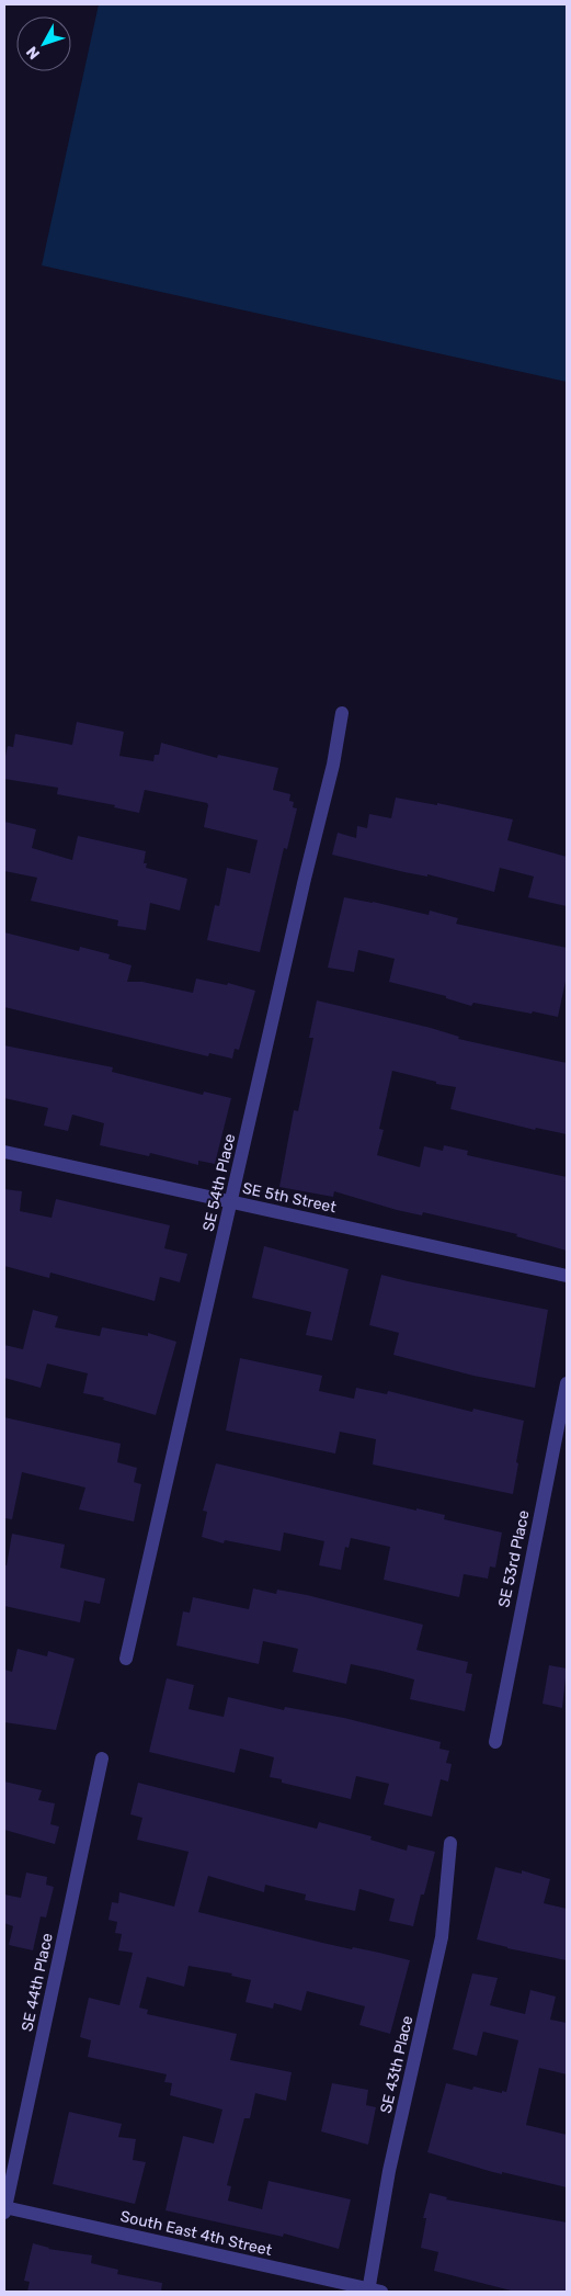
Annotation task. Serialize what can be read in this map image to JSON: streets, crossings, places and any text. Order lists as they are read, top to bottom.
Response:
{
  "streets": {
    "street": [
      "SE 54th Place",
      "SE 5th Street",
      "SE 53rd Place",
      "SE 44th Place",
      "SE 43th Place",
      "South East 4th Street"
    ]
  },
  "crossings": [
    ["SE 54th Place", "SE 5th Street"],
    ["SE 44th Place", "South East 4th Street"],
    ["SE 43th Place", "South East 4th Street"]
  ],
  "north": "bottom left"
}
